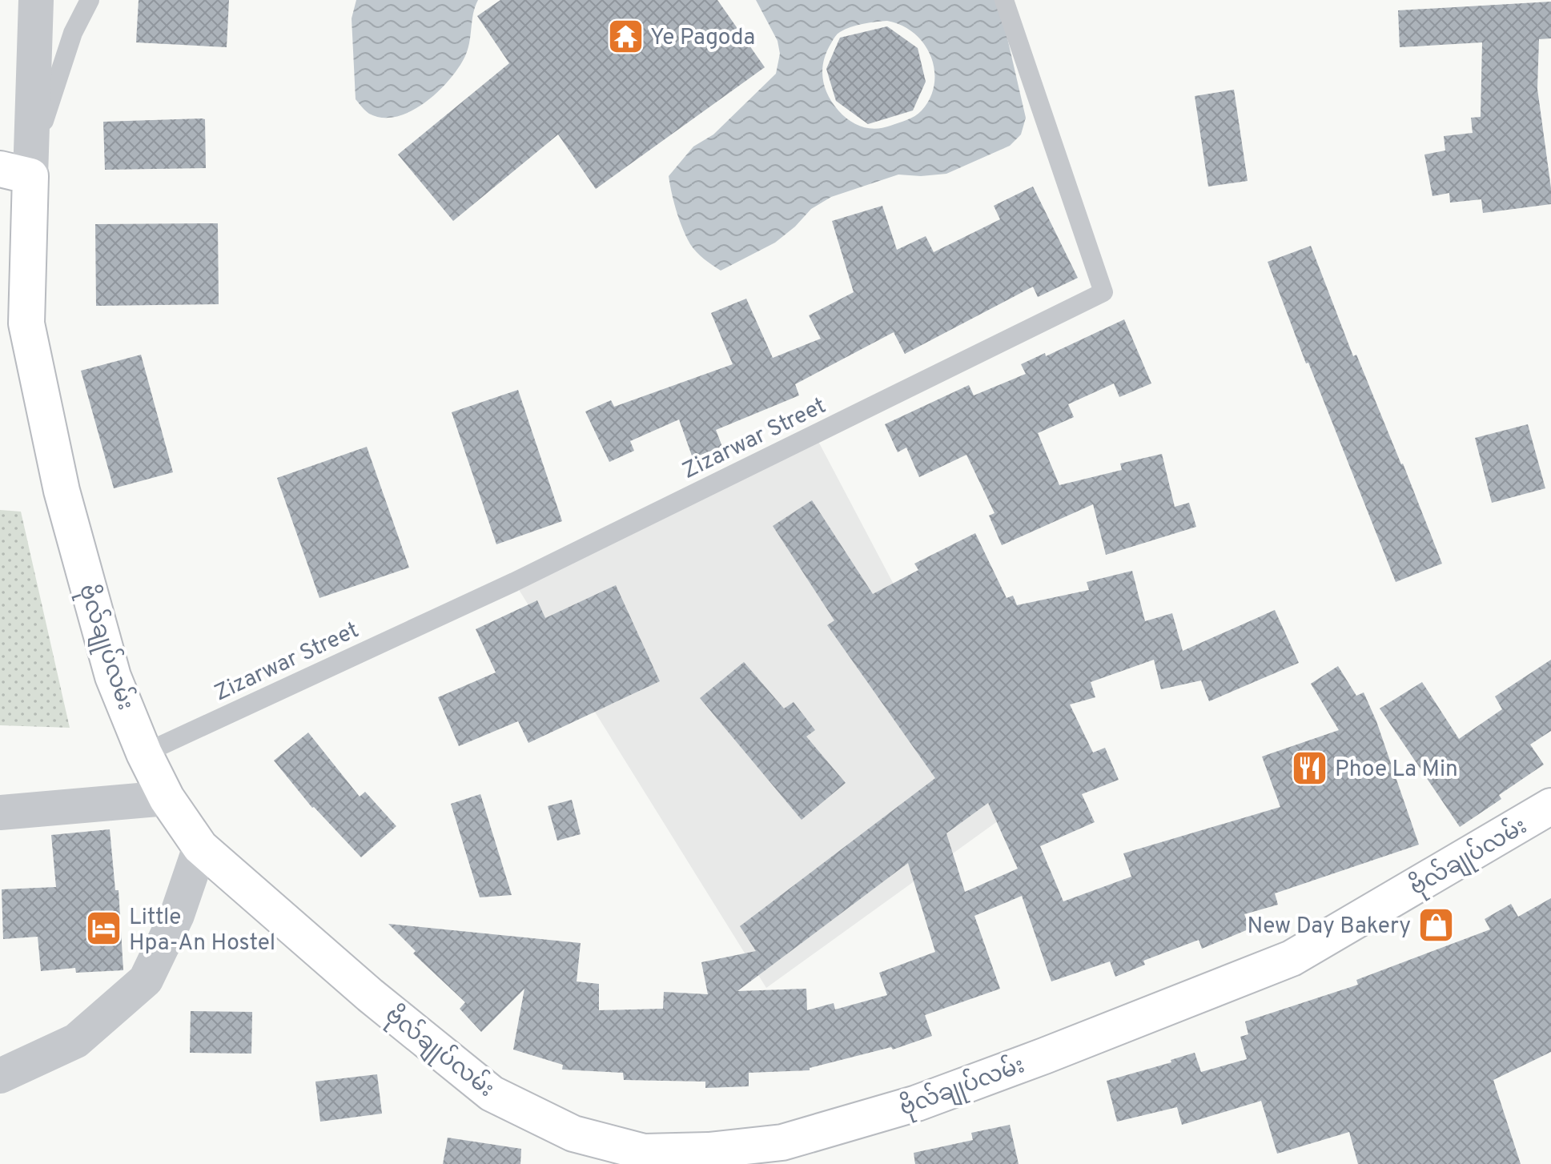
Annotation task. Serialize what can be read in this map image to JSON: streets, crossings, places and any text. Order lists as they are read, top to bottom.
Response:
{
  "streets": {
    "main road": ["ဗိုလ်ချုပ်လမ်း"],
    "lane": ["Zizarwar Street"]
  },
  "crossings": [
    ["Zizarwar Street", "ဗိုလ်ချုပ်လမ်း"]
  ],
  "places": {
    "temple": ["Ye Pagoda"],
    "restaurant": ["Phoe La Min"],
    "shop": ["New Day Bakery"],
    "hotel": ["Little Hpa-An Hostel"]
  }
}
